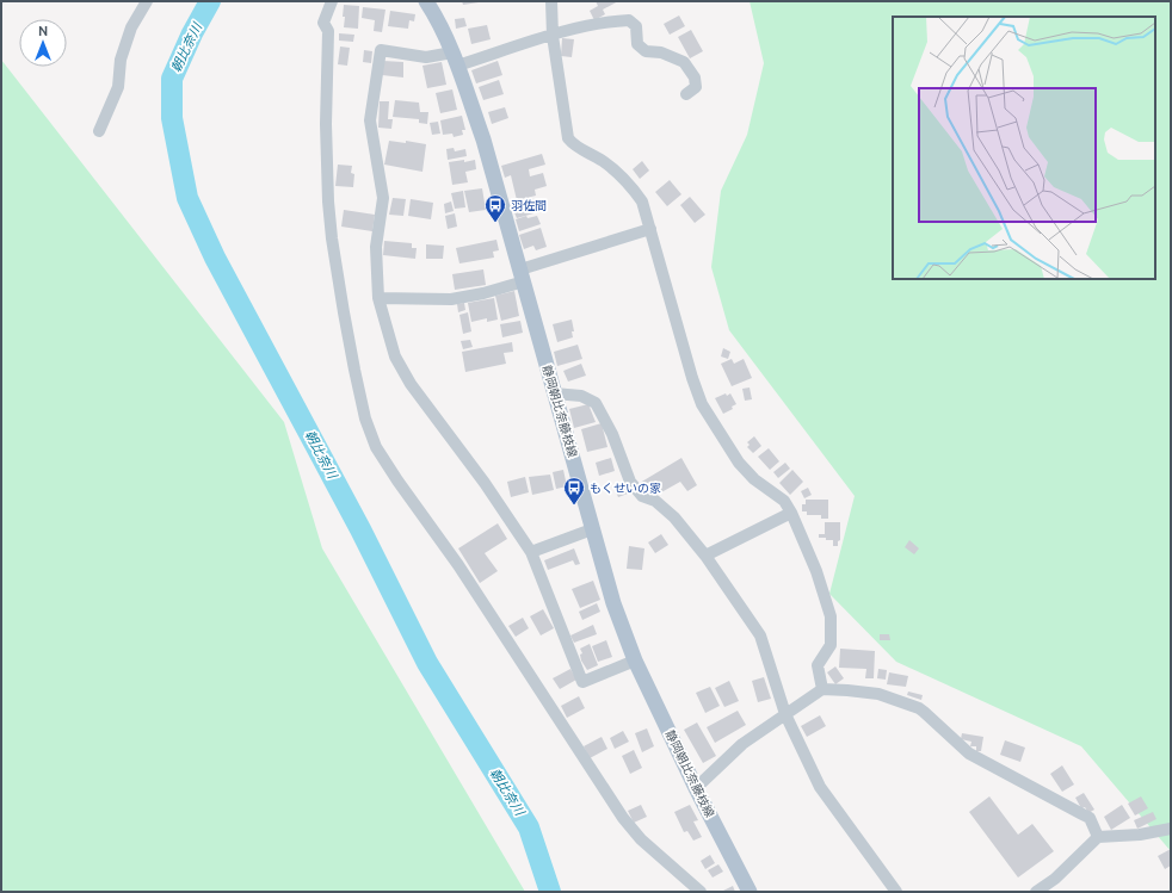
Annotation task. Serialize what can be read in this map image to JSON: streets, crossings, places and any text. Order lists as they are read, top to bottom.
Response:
{
  "streets": {
    "main road": ["静岡朝比奈藤枝線"]
  },
  "water": ["朝比奈川"],
  "places": {
    "bus stop": ["羽佐間", "もくせいの家"]
  },
  "north": "top"
}
